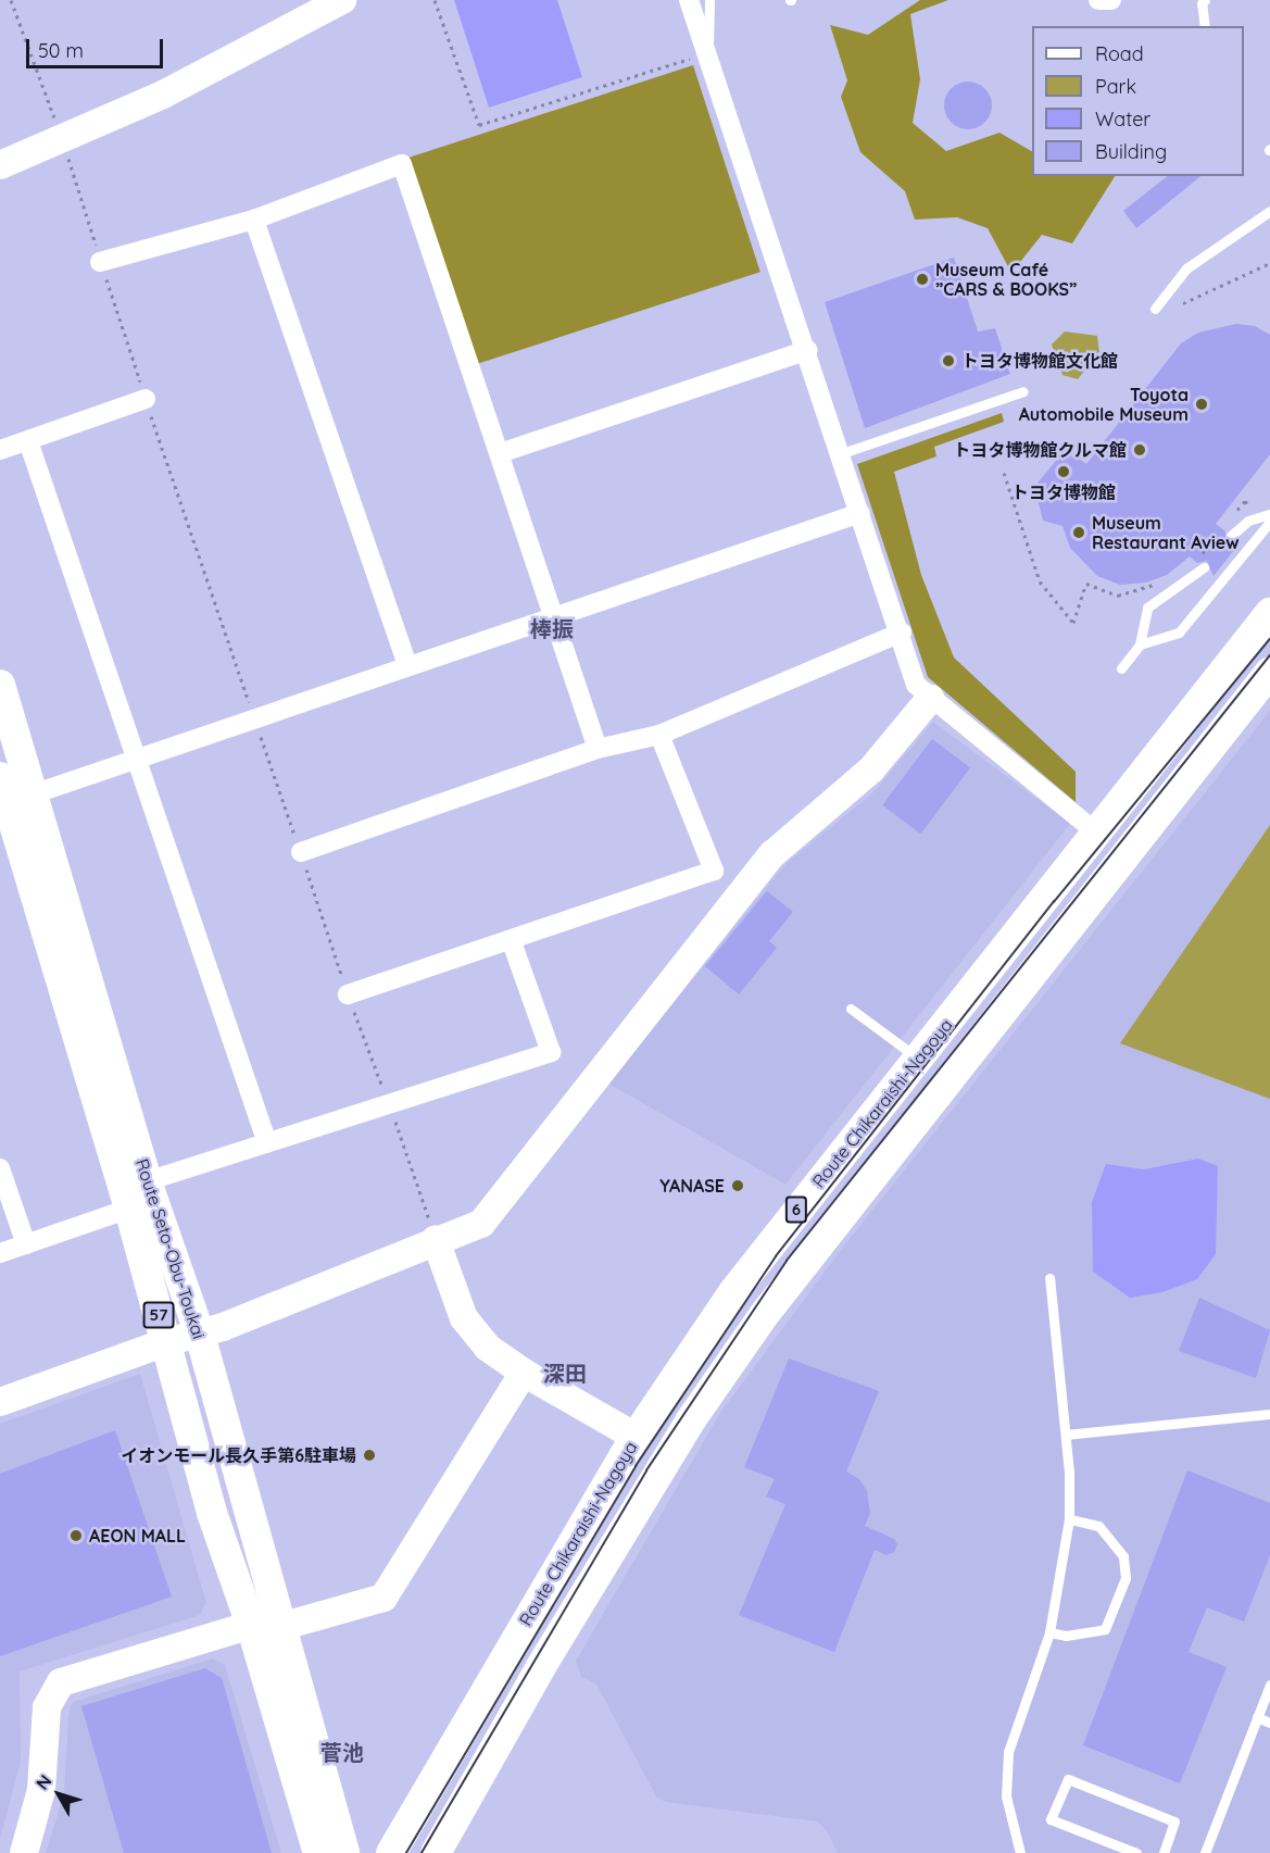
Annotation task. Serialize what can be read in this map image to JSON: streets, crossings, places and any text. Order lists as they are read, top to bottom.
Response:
{
  "streets": {
    "main road": [
      "Route Chikaraishi-Nagoya",
      "6",
      "Route Seto-Obu-Toukai",
      "57"
    ]
  },
  "districts": ["棒振", "深田", "菅池"],
  "places": [
    "Museum Café ”CARS & BOOKS”",
    "トヨタ博物館文化館",
    "Toyota Automobile Museum",
    "トヨタ博物館クルマ館",
    "トヨタ博物館",
    "Museum Restaurant Aview",
    "YANASE",
    "イオンモール長久手第6駐車場",
    "AEON MALL"
  ],
  "legend": [
    "Road",
    "Park",
    "Water",
    "Building"
  ],
  "scale_bar": "50 m",
  "north": "top left"
}
